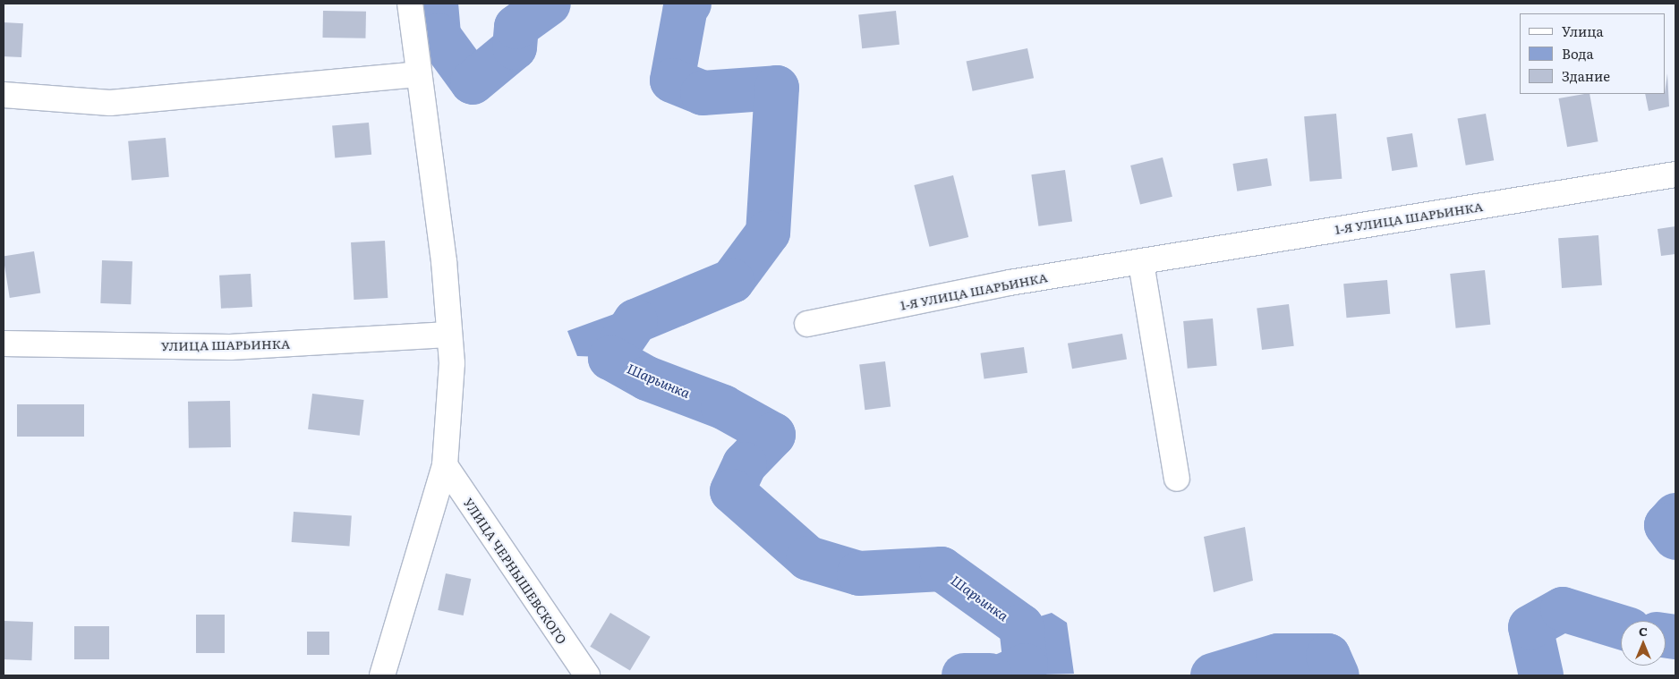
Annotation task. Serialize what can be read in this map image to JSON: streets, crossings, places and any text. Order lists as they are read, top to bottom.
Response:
{
  "streets": {
    "street": ["1-Я УЛИЦА ШАРЬИНКА", "УЛИЦА ШАРЬИНКА", "УЛИЦА ЧЕРНЫШЕВСКОГО"]
  },
  "water": ["Шарьинка"],
  "legend": ["Улица", "Вода", "Здание"],
  "north": "top"
}
